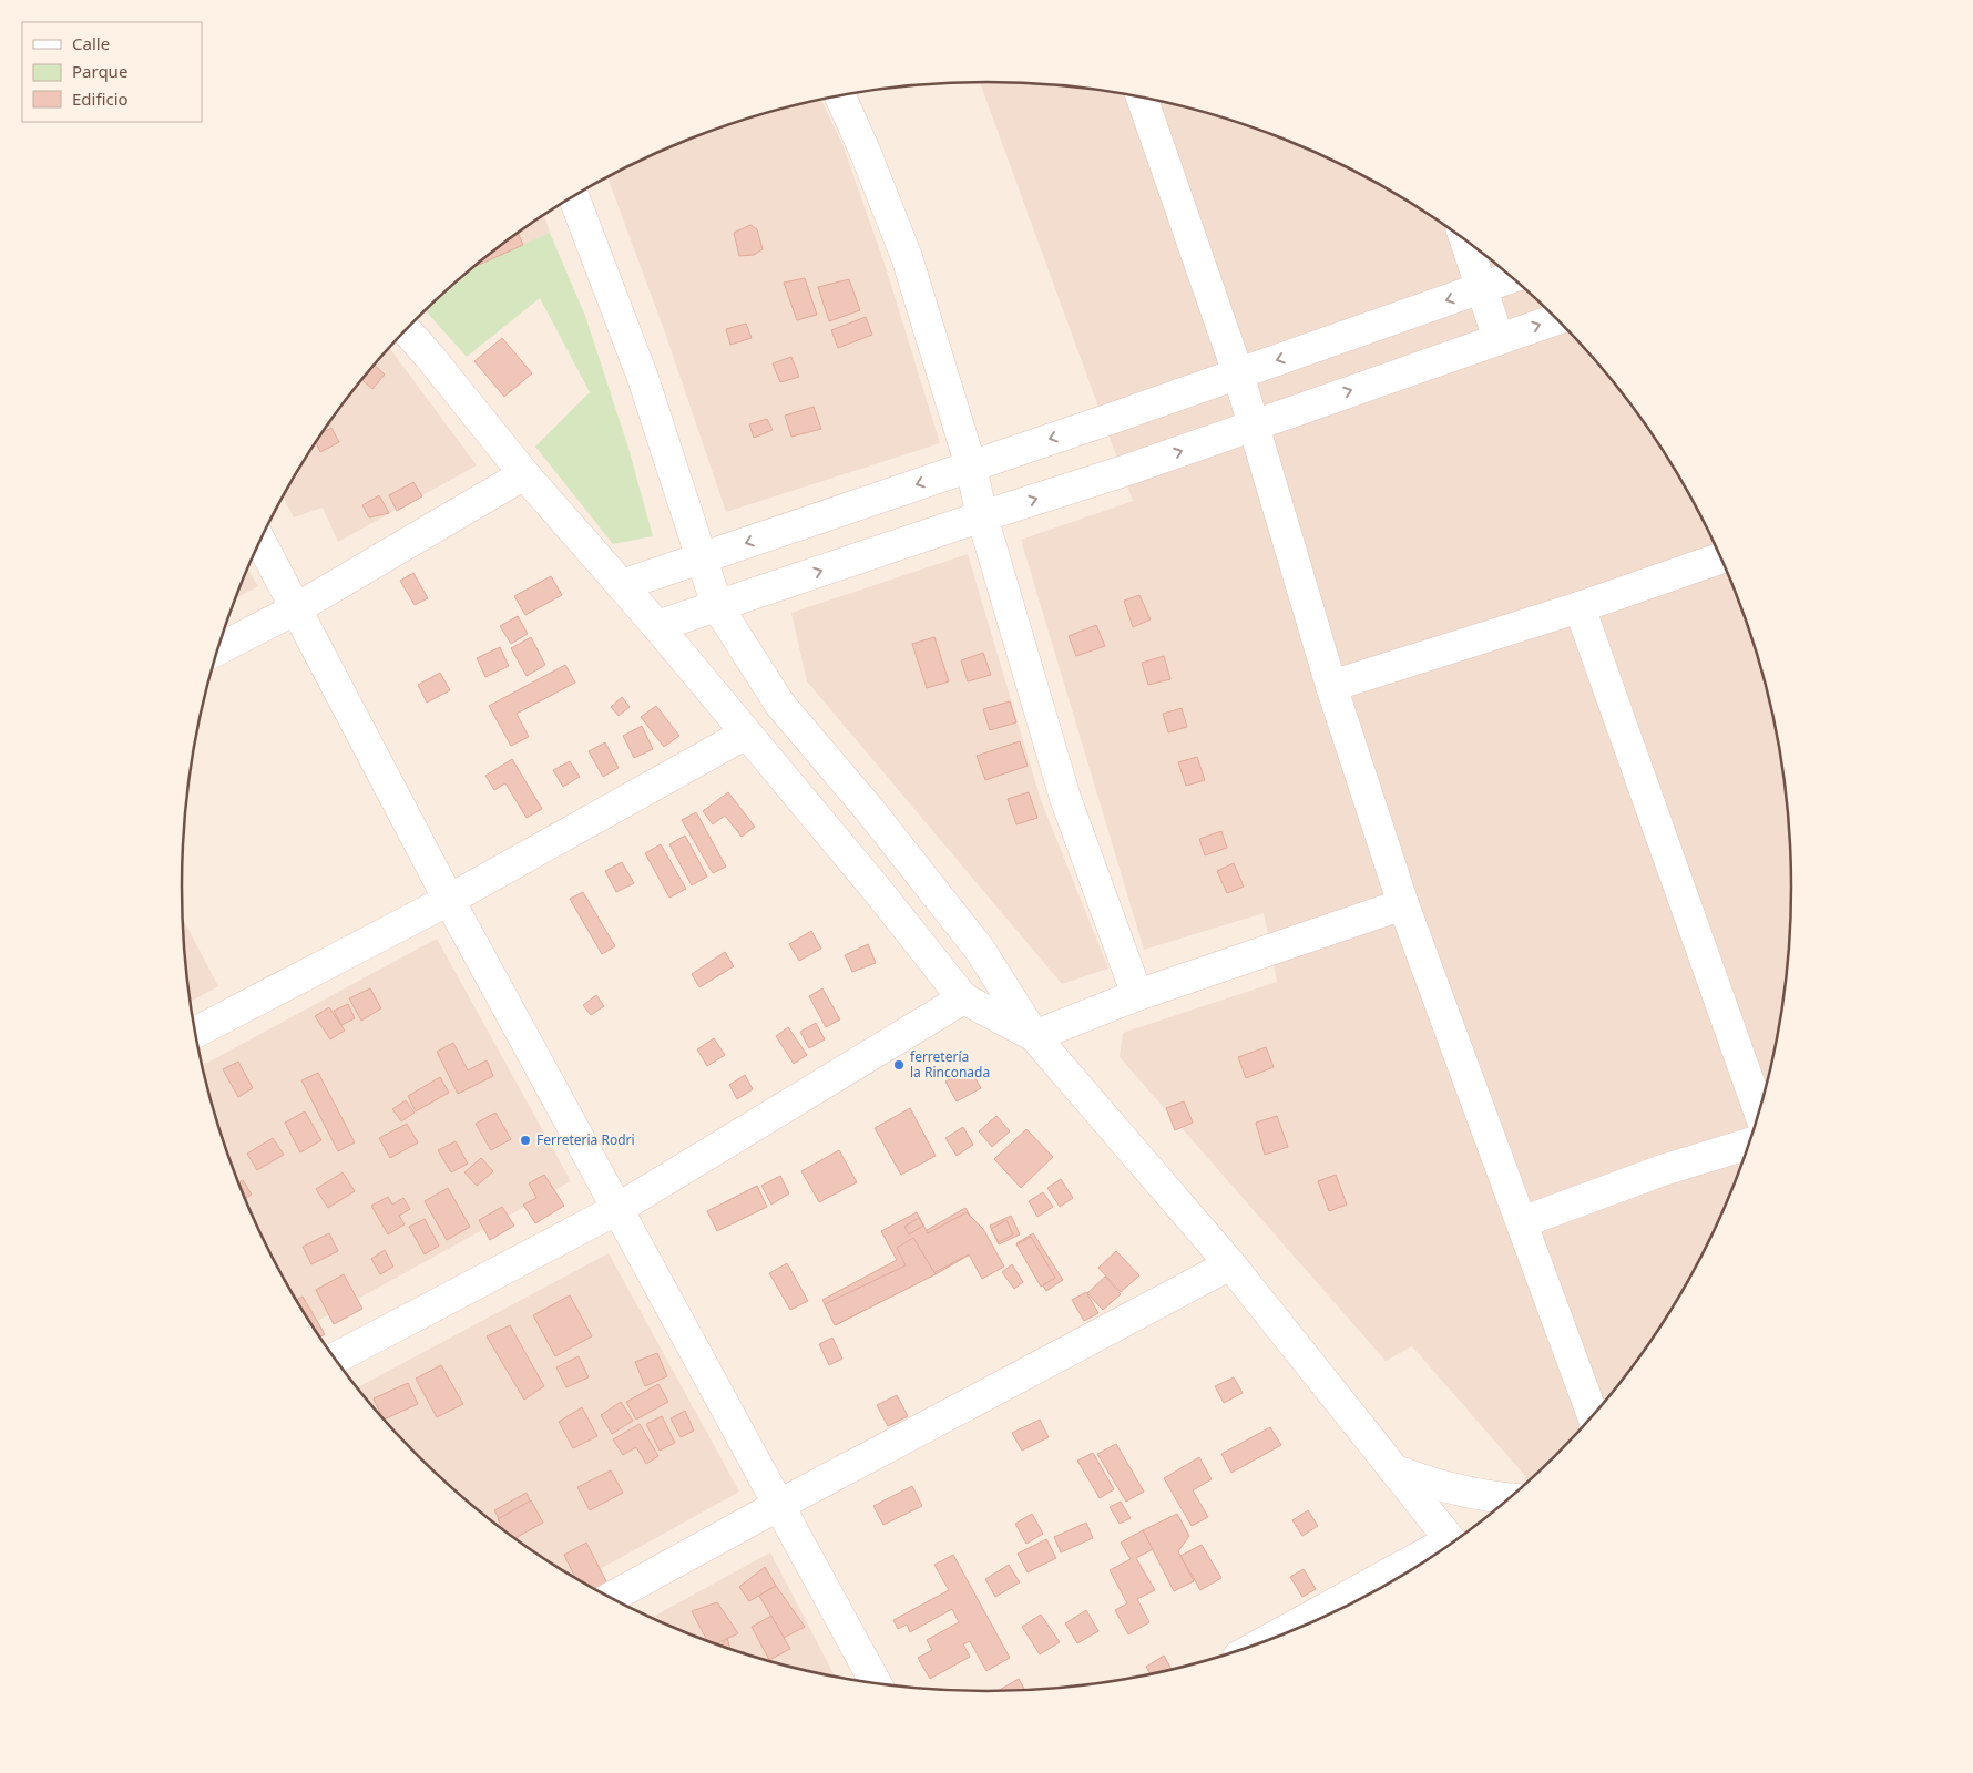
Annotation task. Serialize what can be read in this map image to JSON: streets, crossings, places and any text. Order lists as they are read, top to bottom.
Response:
{
  "places": ["ferretería la Rinconada", "Ferreteria Rodri"],
  "legend": ["Calle", "Parque", "Edificio"]
}
